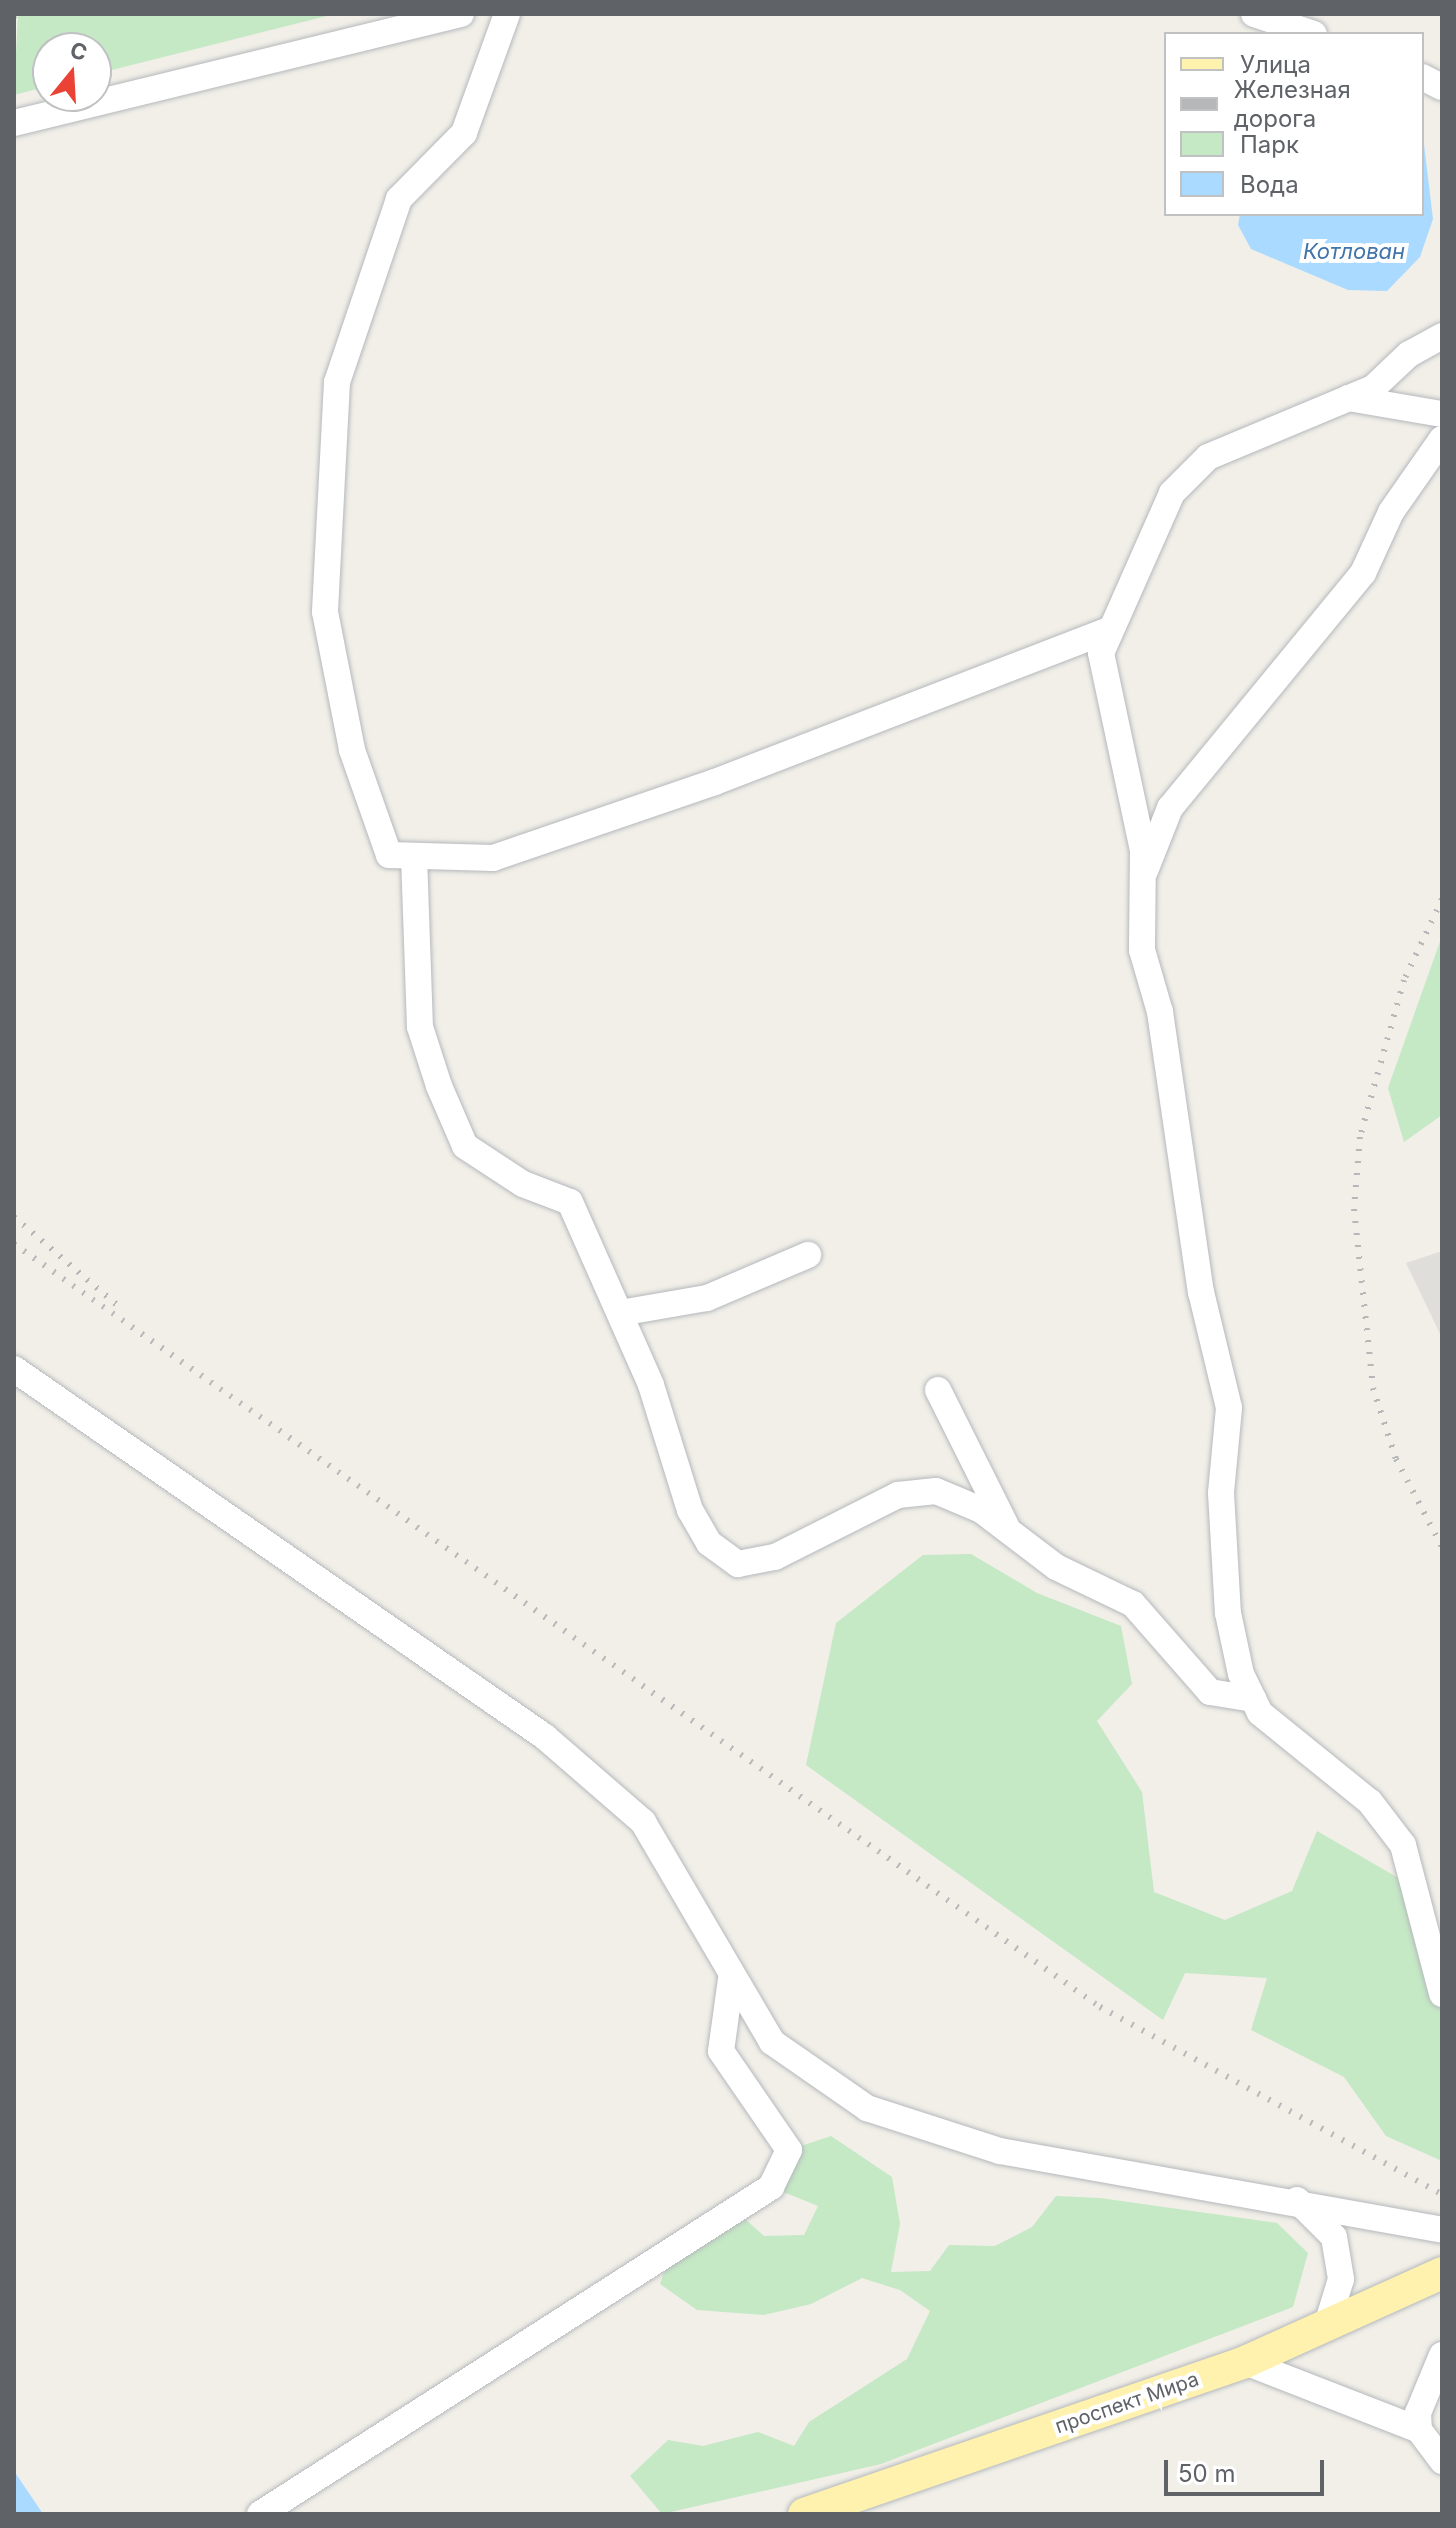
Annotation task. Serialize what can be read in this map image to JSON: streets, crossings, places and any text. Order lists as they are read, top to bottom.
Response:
{
  "streets": {
    "main road": ["проспект Мира"]
  },
  "water": ["Котлован"],
  "legend": [
    "Улица",
    "Железная дорога",
    "Парк",
    "Вода"
  ],
  "scale_bar": "50 m",
  "north": "top"
}
